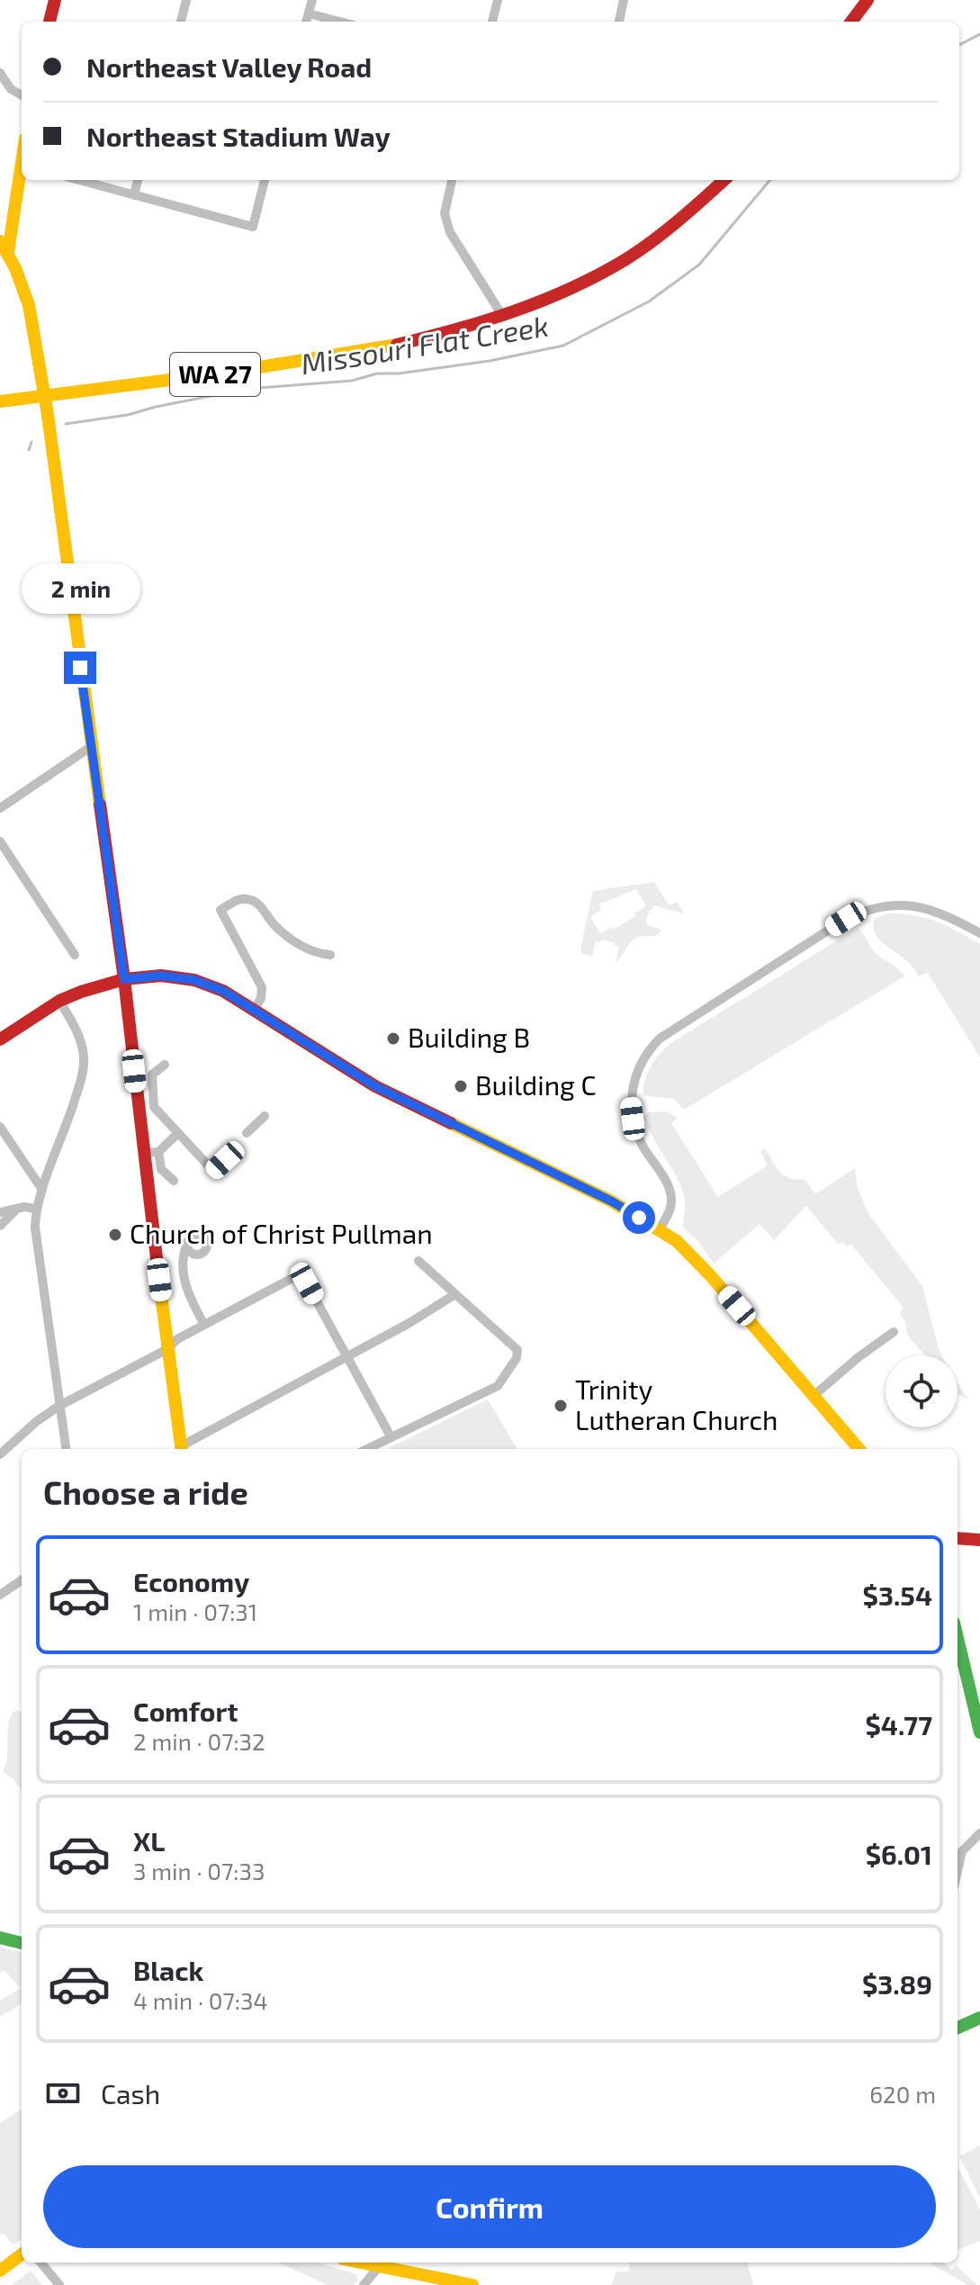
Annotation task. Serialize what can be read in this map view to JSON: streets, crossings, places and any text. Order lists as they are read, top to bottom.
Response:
{
  "streets": {
    "main road": ["WA 27"]
  },
  "water": ["Missouri Flat Creek"],
  "places": [
    "Building B",
    "Building C",
    "Church of Christ Pullman",
    "Trinity Lutheran Church"
  ],
  "page": {
    "banner": ["Northeast Valley Road", "Northeast Stadium Way"],
    "bubble": "2 min",
    "heading": "Choose a ride",
    "list": [
      {
        "name": "Economy",
        "note": "1 min · 07:31",
        "value": "$3.54"
      },
      {
        "name": "Comfort",
        "note": "2 min · 07:32",
        "value": "$4.77"
      },
      {
        "name": "XL",
        "note": "3 min · 07:33",
        "value": "$6.01"
      },
      {
        "name": "Black",
        "note": "4 min · 07:34",
        "value": "$3.89"
      }
    ],
    "pay": ["Cash", "620 m"],
    "buttons": "Confirm"
  }
}
